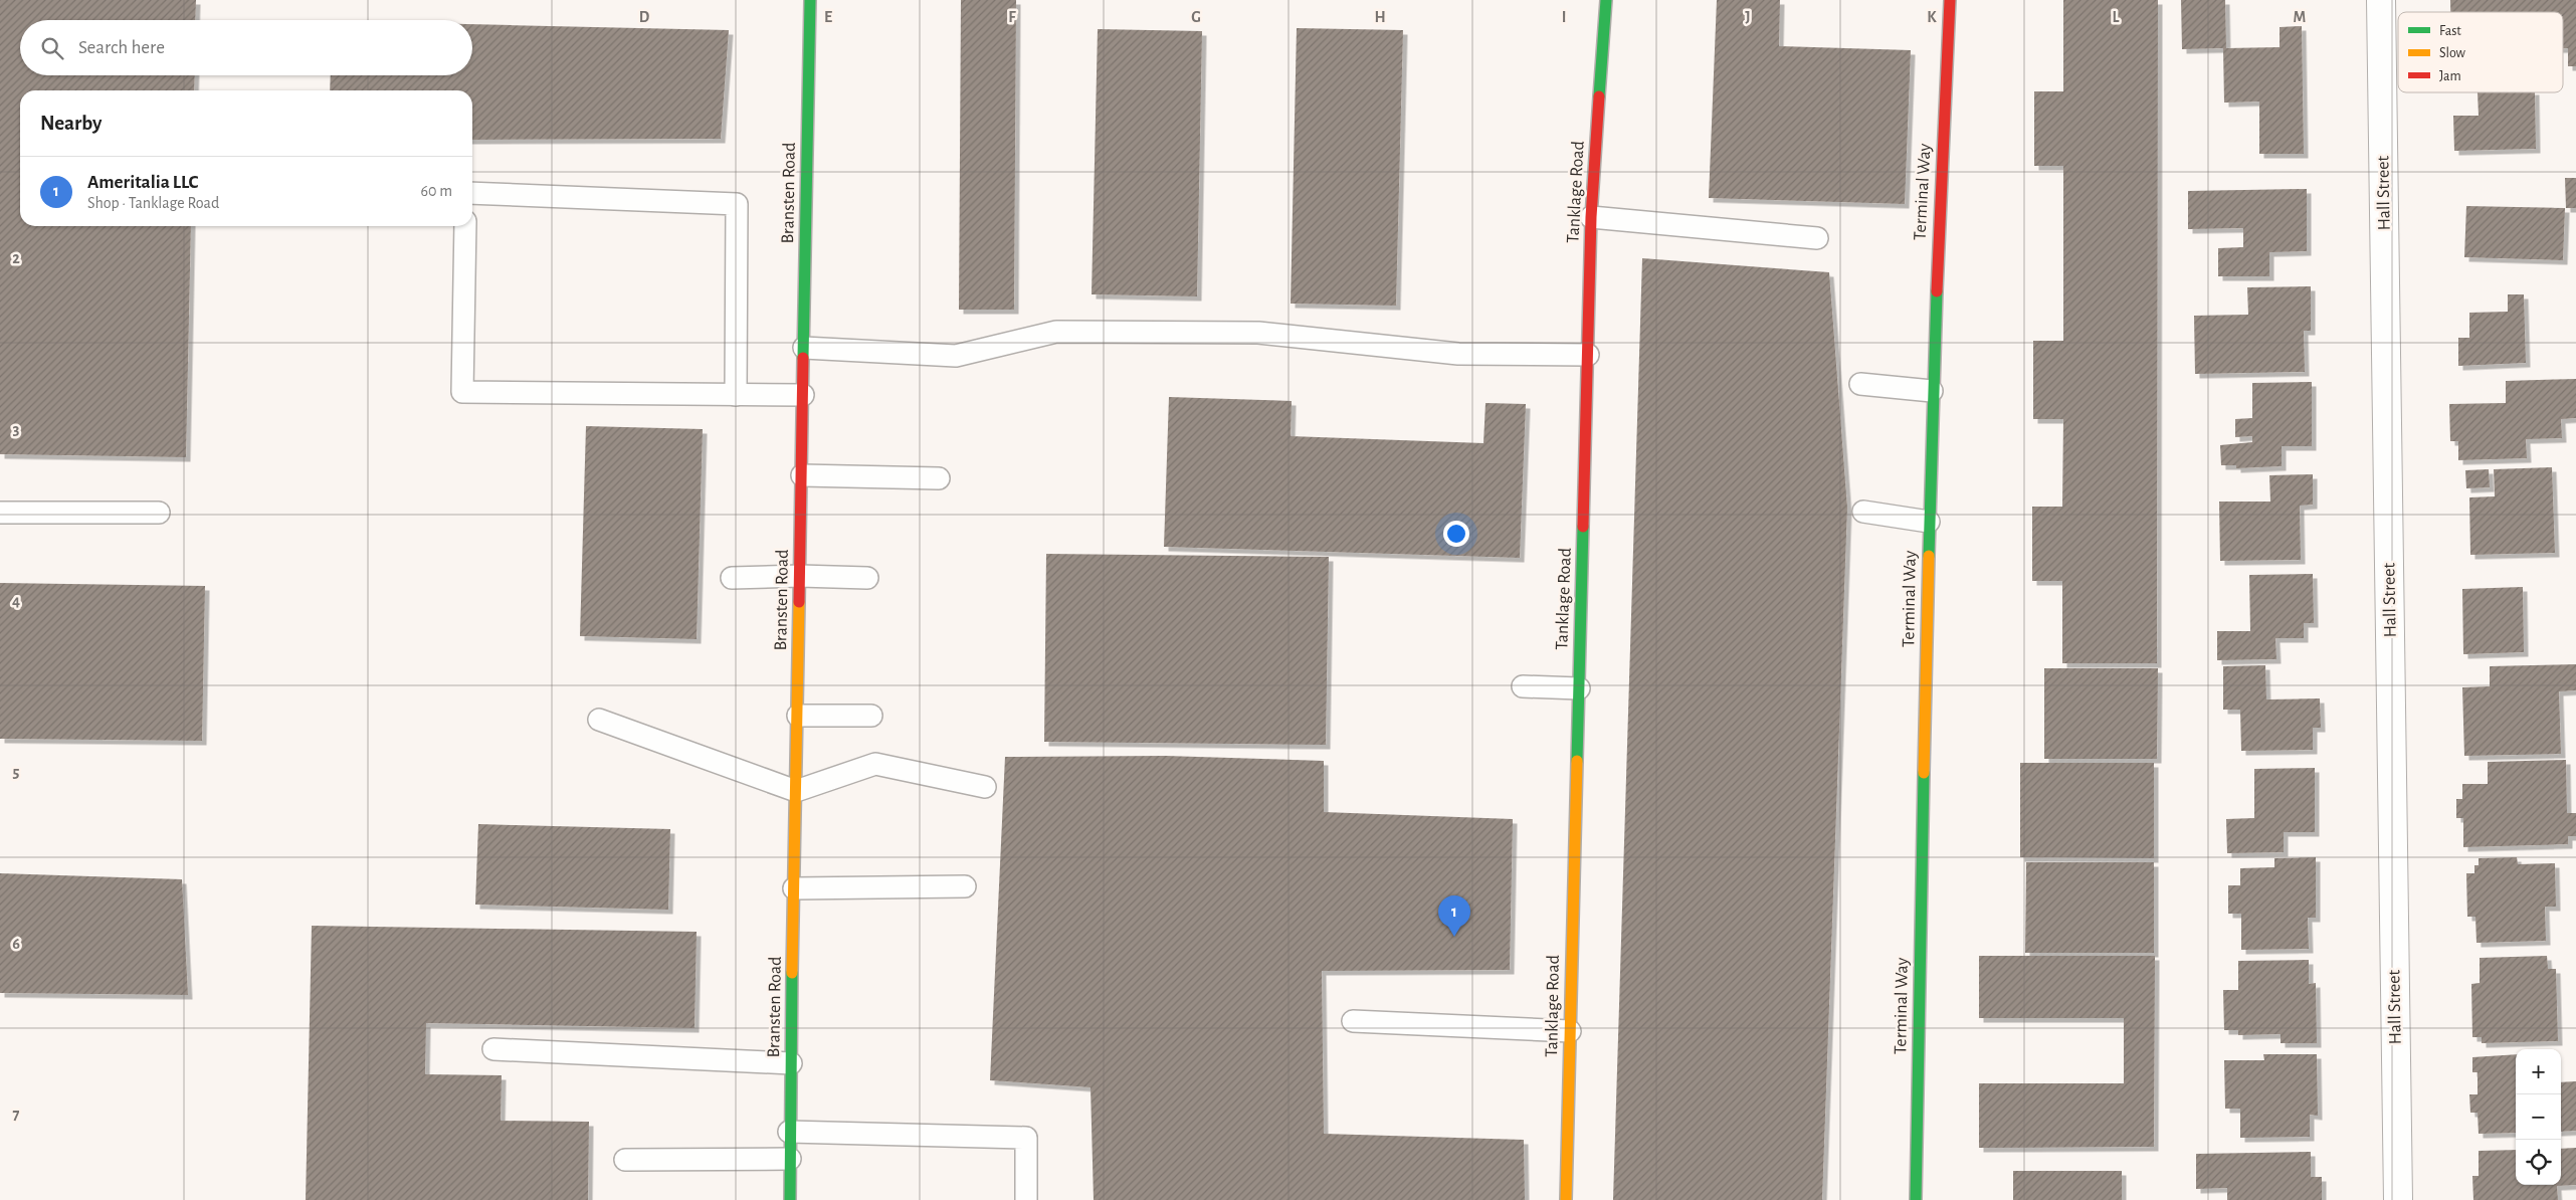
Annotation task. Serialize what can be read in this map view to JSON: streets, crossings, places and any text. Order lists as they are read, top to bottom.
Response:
{
  "streets": {
    "street": [
      "Tanklage Road",
      "Terminal Way",
      "Bransten Road",
      "Hall Street"
    ]
  },
  "legend": ["Fast", "Slow", "Jam"],
  "page": {
    "search": "Search here",
    "heading": "Nearby",
    "list": [
      {
        "mark": "1",
        "name": "Ameritalia LLC",
        "note": "Shop · Tanklage Road",
        "value": "60 m"
      }
    ],
    "pins": "1",
    "map_buttons": ["+", "−"]
  },
  "grid": {
    "columns": [
      "D",
      "E",
      "F",
      "G",
      "H",
      "I",
      "J",
      "K",
      "L",
      "M"
    ],
    "rows": [
      "2",
      "3",
      "4",
      "5",
      "6",
      "7"
    ]
  }
}
